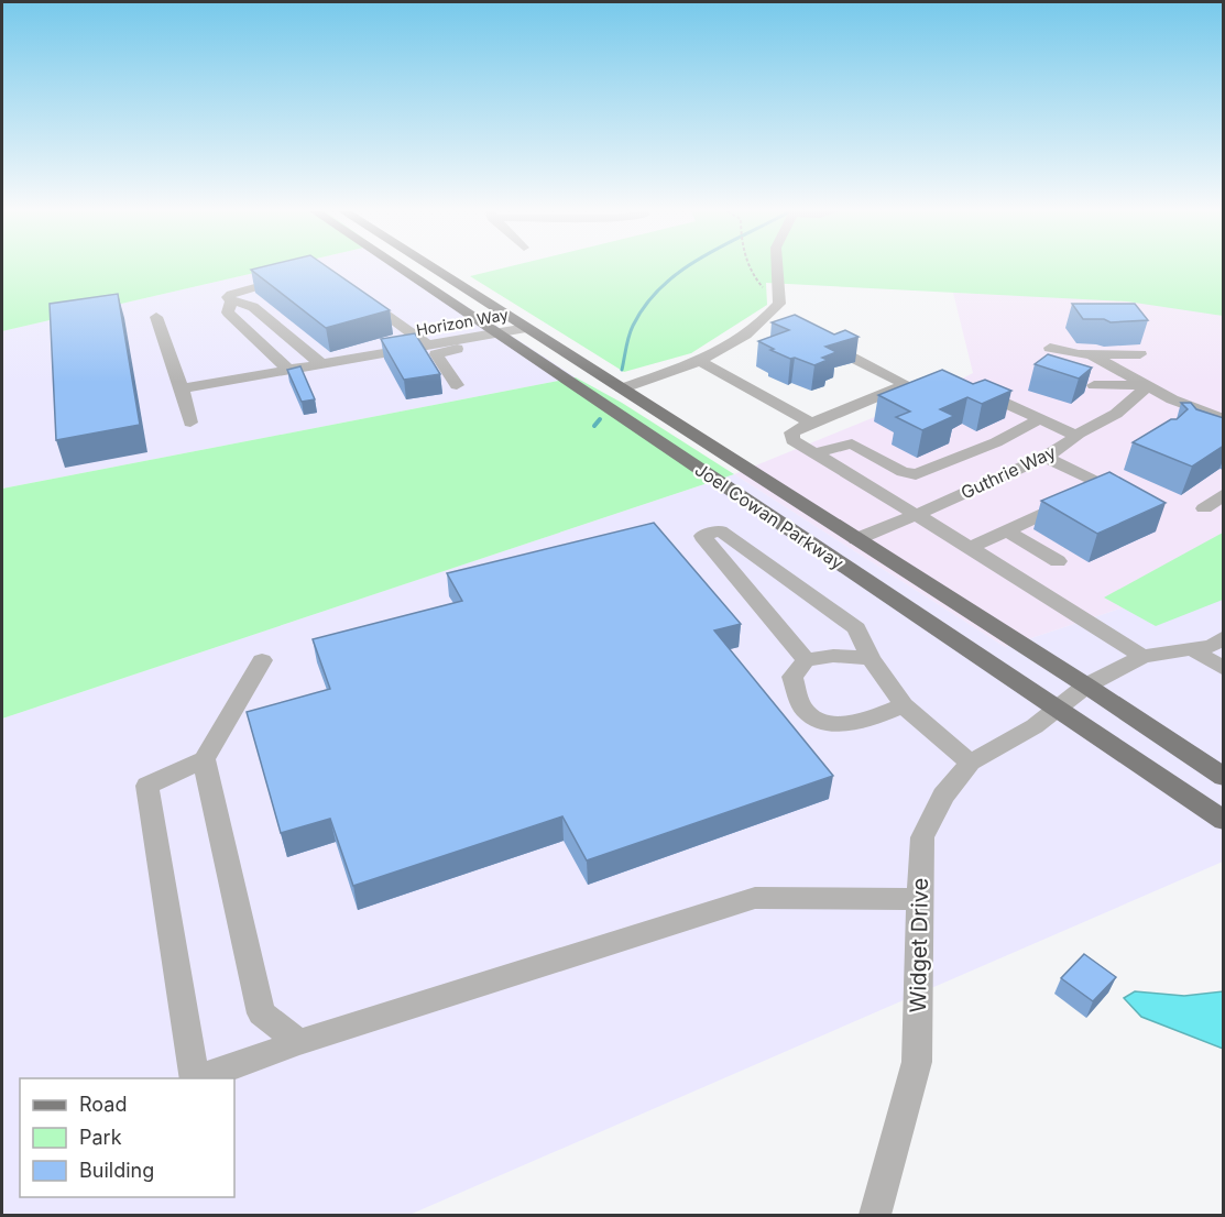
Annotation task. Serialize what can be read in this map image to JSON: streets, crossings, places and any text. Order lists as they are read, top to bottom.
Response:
{
  "streets": {
    "main road": ["Joel Cowan Parkway"],
    "street": ["Horizon Way", "Guthrie Way", "Widget Drive"]
  },
  "crossings": [
    ["Horizon Way", "Joel Cowan Parkway"],
    ["Guthrie Way", "Joel Cowan Parkway"],
    ["Joel Cowan Parkway", "Widget Drive"]
  ],
  "legend": ["Road", "Park", "Building"]
}
